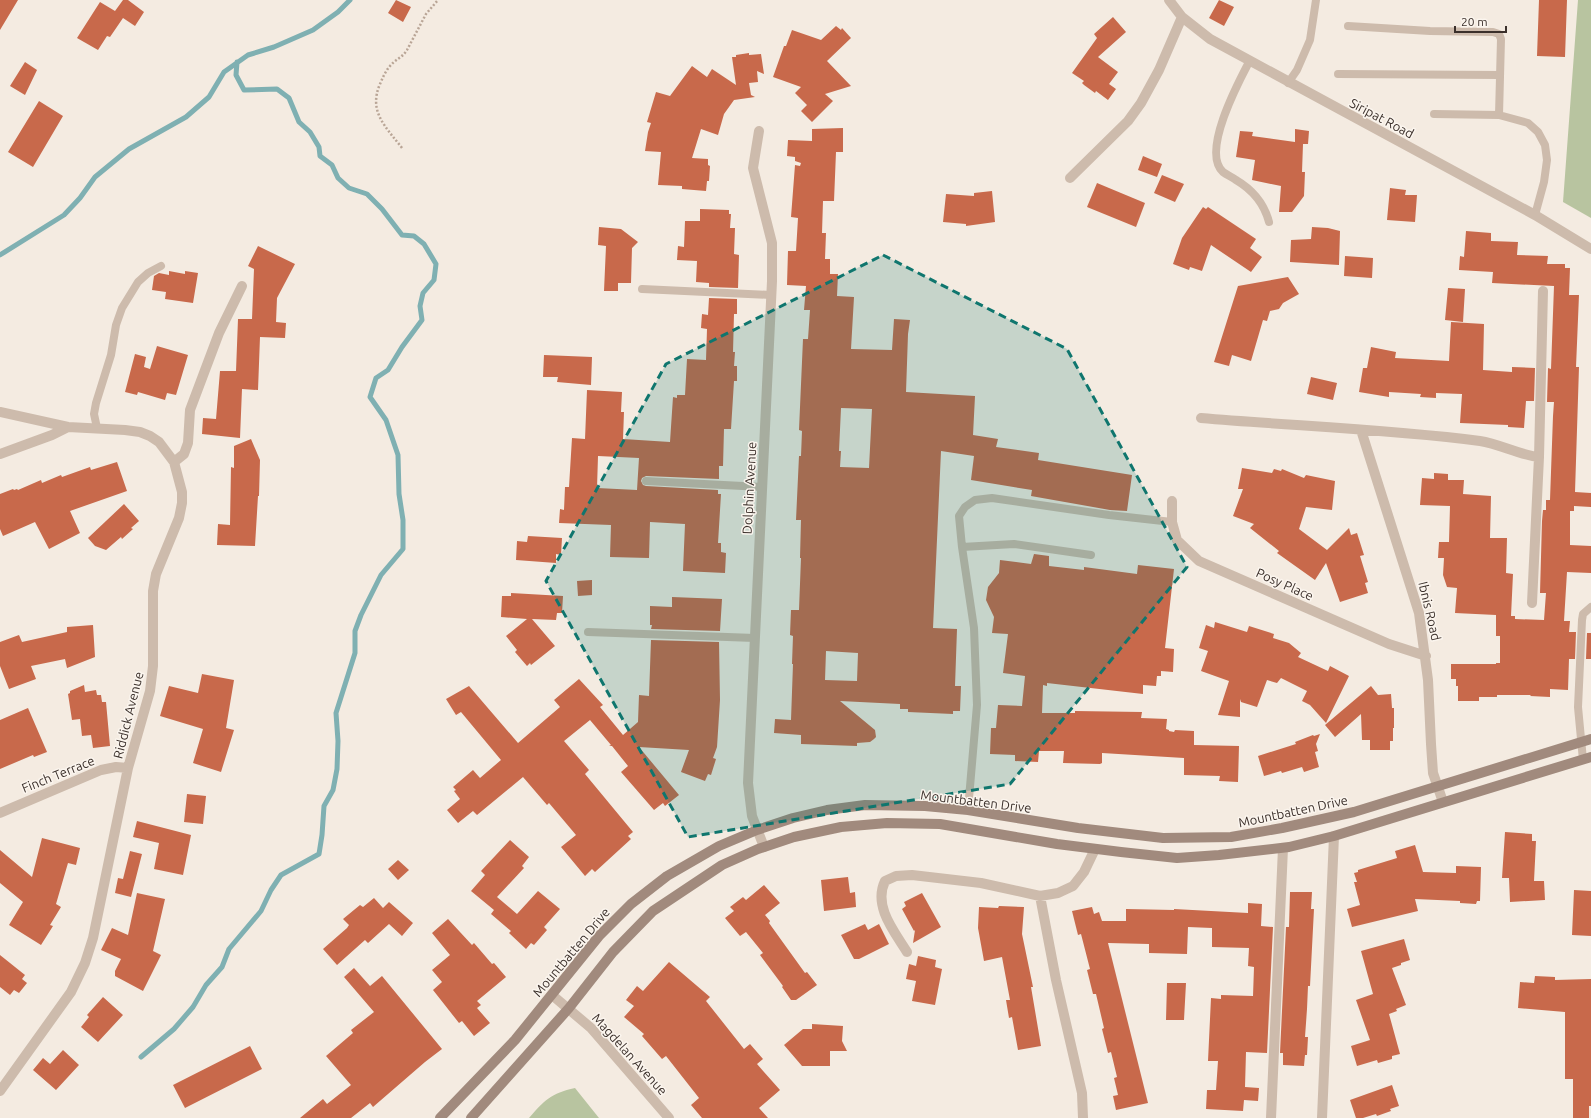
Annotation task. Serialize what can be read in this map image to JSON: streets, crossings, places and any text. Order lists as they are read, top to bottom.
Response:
{
  "streets": {
    "main road": ["Mountbatten Drive"],
    "street": [
      "Siripat Road",
      "Dolphin Avenue",
      "Posy Place",
      "Ibnis Road",
      "Riddick Avenue",
      "Finch Terrace",
      "Magdelan Avenue"
    ]
  },
  "crossings": [
    ["Dolphin Avenue", "Mountbatten Drive"],
    ["Posy Place", "Ibnis Road"],
    ["Ibnis Road", "Mountbatten Drive"],
    ["Riddick Avenue", "Finch Terrace"],
    ["Mountbatten Drive", "Magdelan Avenue"]
  ],
  "scale_bar": "20 m"
}
